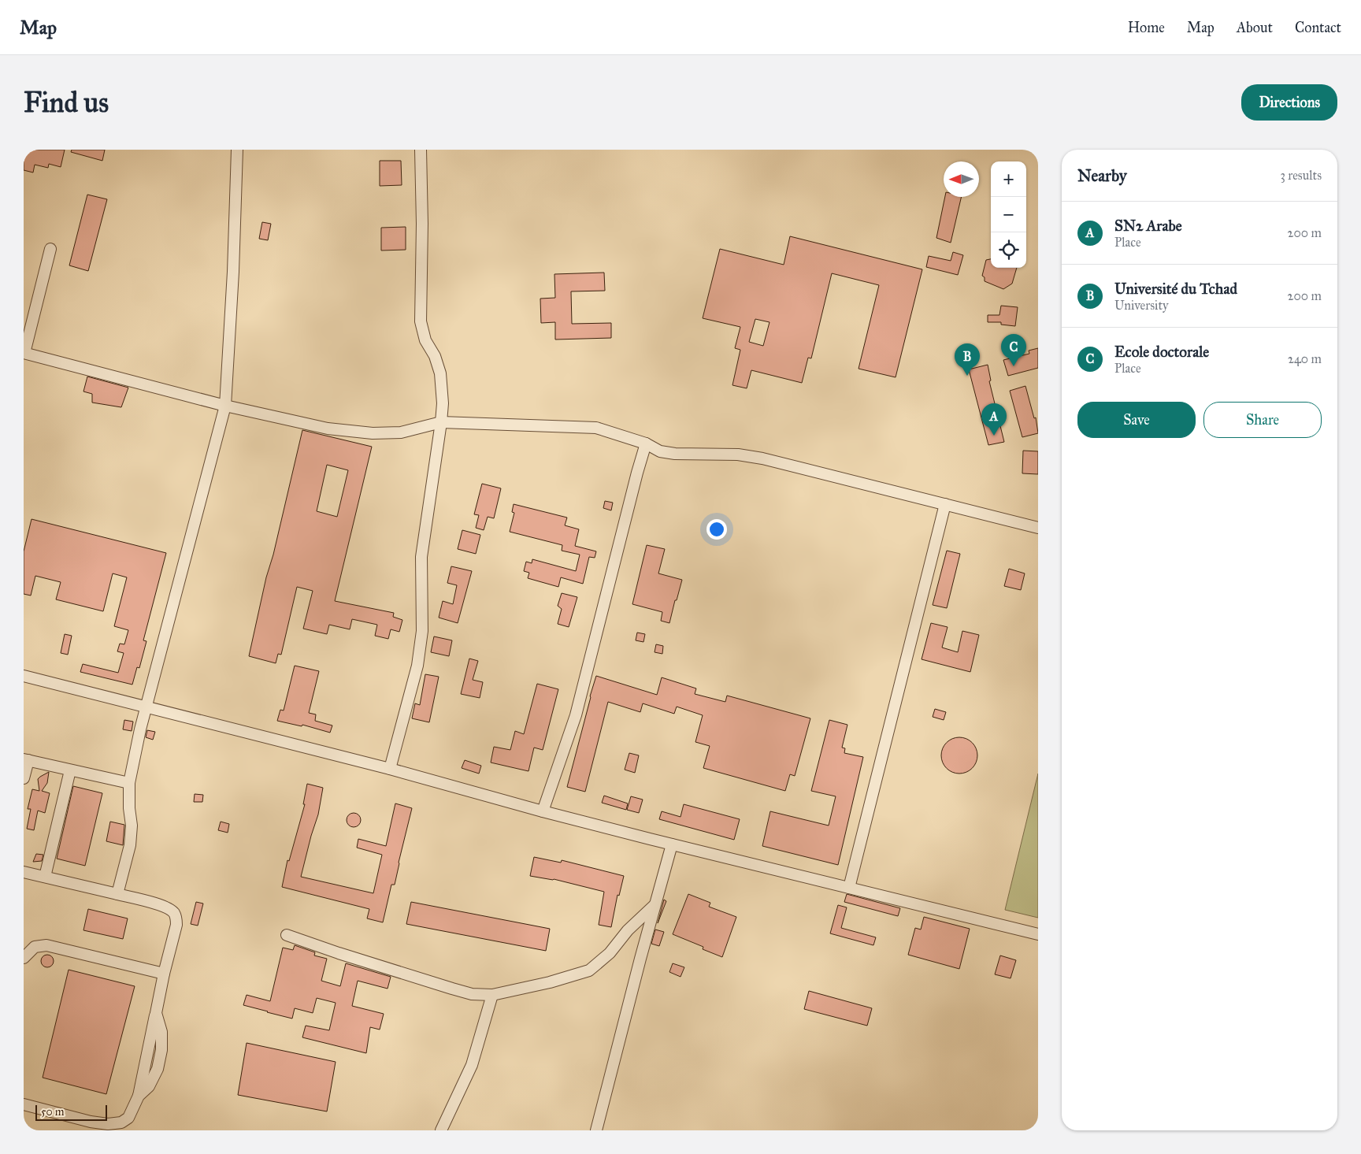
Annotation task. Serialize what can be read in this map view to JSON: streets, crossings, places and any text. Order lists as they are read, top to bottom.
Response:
{
  "scale_bar": "50 m",
  "north": "left",
  "page": {
    "header": "Map",
    "nav": [
      "Home",
      "Map",
      "About",
      "Contact"
    ],
    "buttons": [
      "Directions",
      ["Save", "Share"]
    ],
    "title": "Find us",
    "heading": ["Nearby", "3 results"],
    "map_buttons": ["+", "−"],
    "list": [
      {
        "mark": "A",
        "name": "SN2 Arabe",
        "note": "Place",
        "value": "200 m"
      },
      {
        "mark": "B",
        "name": "Université du Tchad",
        "note": "University",
        "value": "200 m"
      },
      {
        "mark": "C",
        "name": "Ecole doctorale",
        "note": "Place",
        "value": "240 m"
      }
    ],
    "pins": ["C", "B", "A"],
    "scale": "50 m"
  }
}
